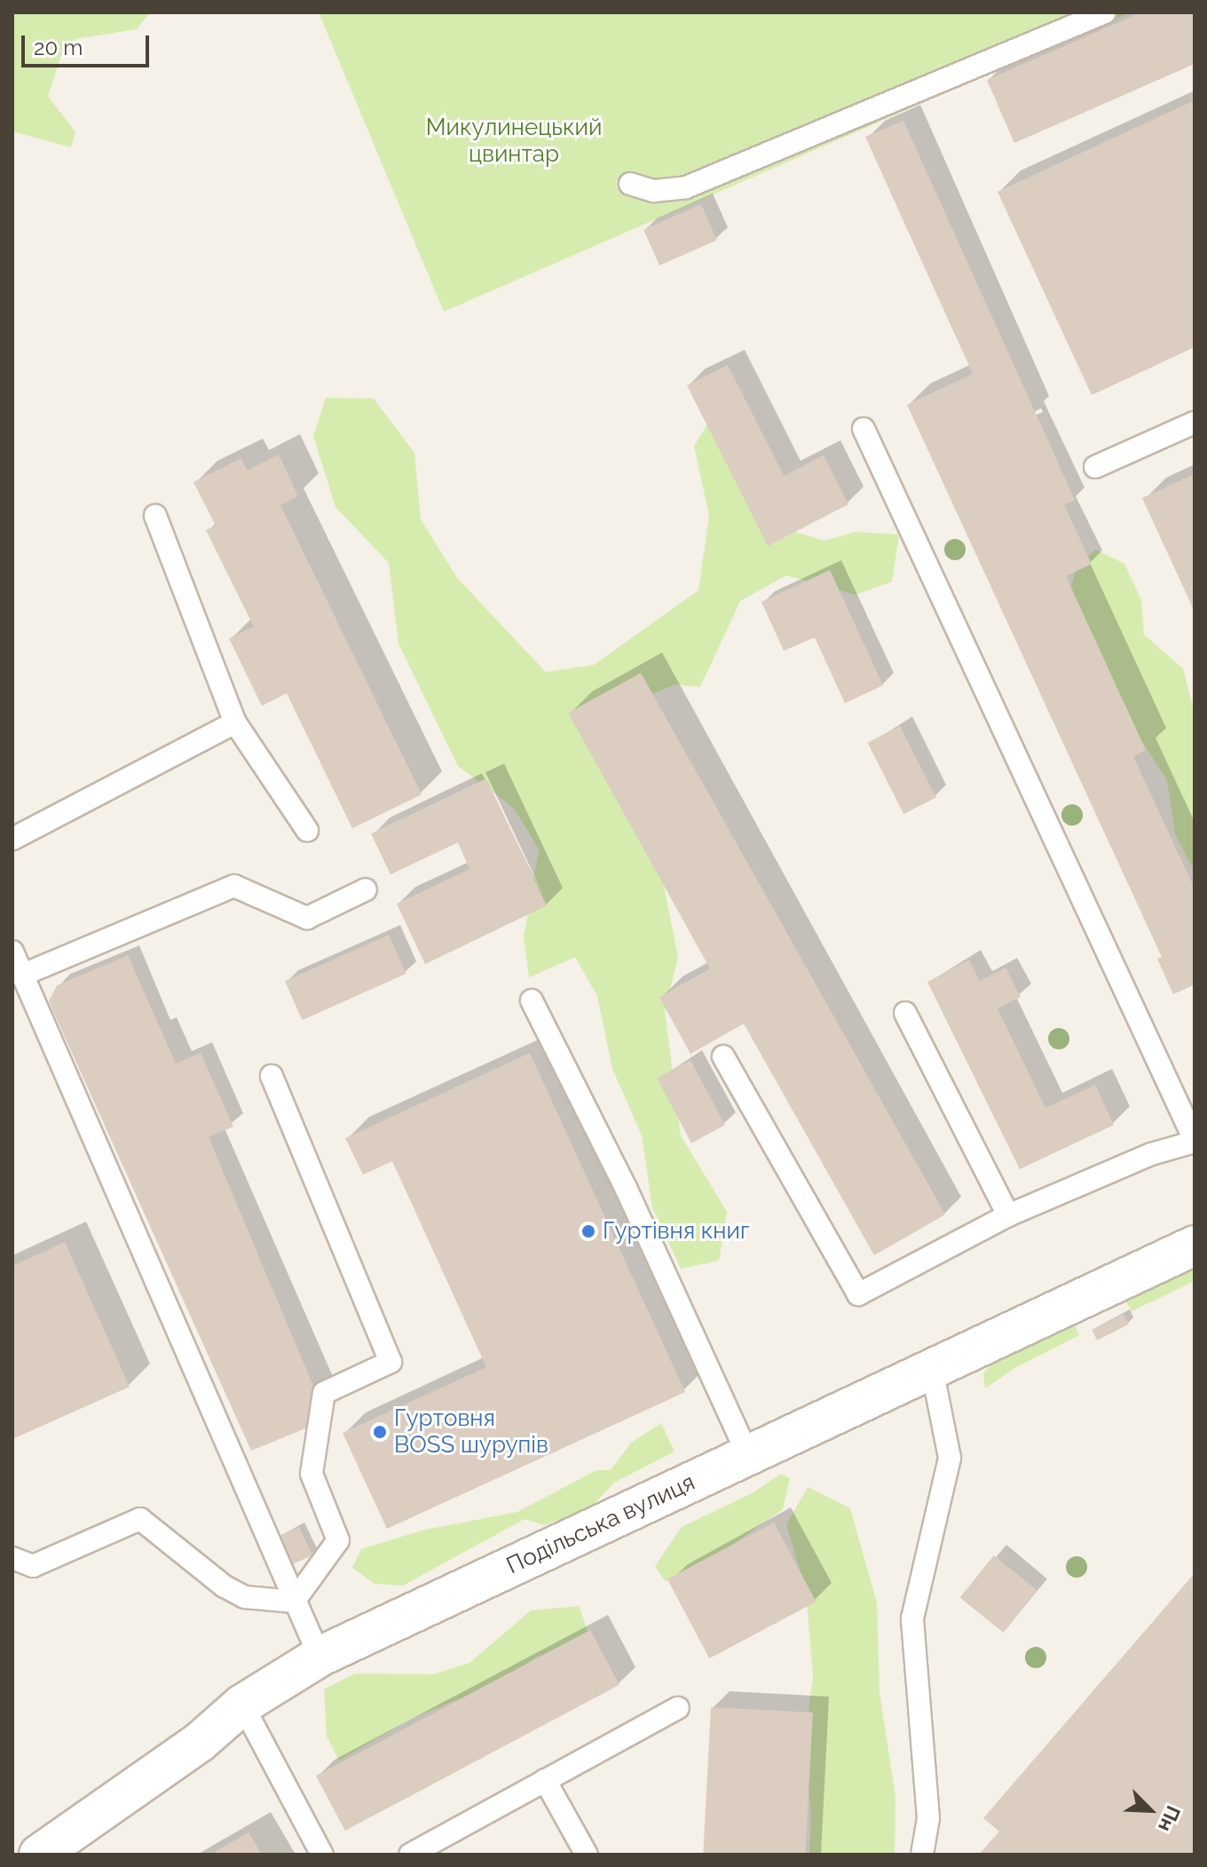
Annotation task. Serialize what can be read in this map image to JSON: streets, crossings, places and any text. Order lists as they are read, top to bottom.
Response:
{
  "streets": {
    "street": ["Подільська вулиця"]
  },
  "parks": ["Микулинецький цвинтар"],
  "places": ["Гуртівня книг", "Гуртовня BOSS шурупів"],
  "scale_bar": "20 m",
  "north": "bottom right"
}
